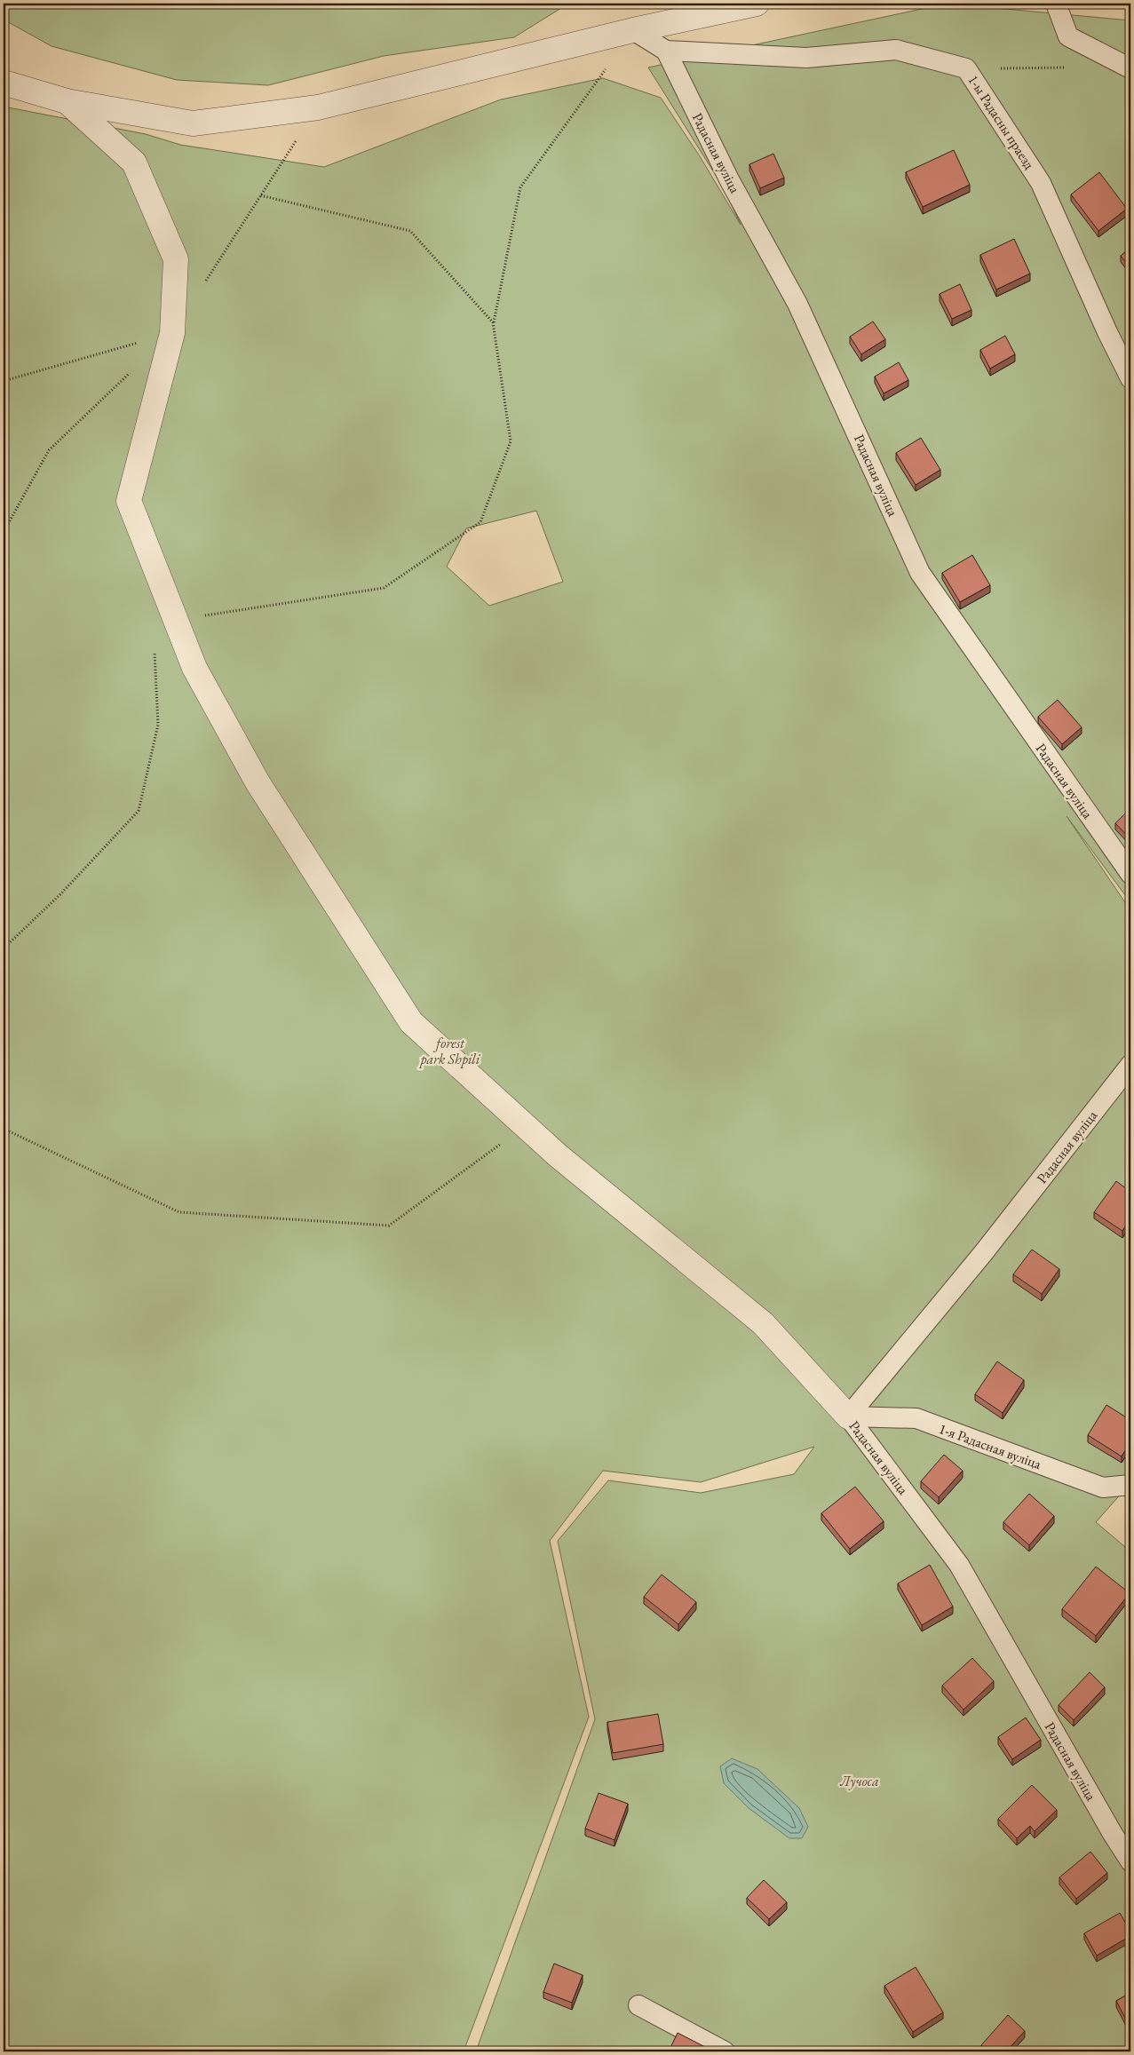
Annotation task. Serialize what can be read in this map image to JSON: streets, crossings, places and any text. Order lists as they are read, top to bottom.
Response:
{
  "streets": {
    "lane": ["1-ы Радасны праезд", "Радасная вуліца", "1-я Радасная вуліца"]
  },
  "crossings": [
    ["1-ы Радасны праезд", "Радасная вуліца"],
    ["Радасная вуліца", "1-я Радасная вуліца"]
  ],
  "parks": ["forest park Shpili", "Лучоса"]
}
